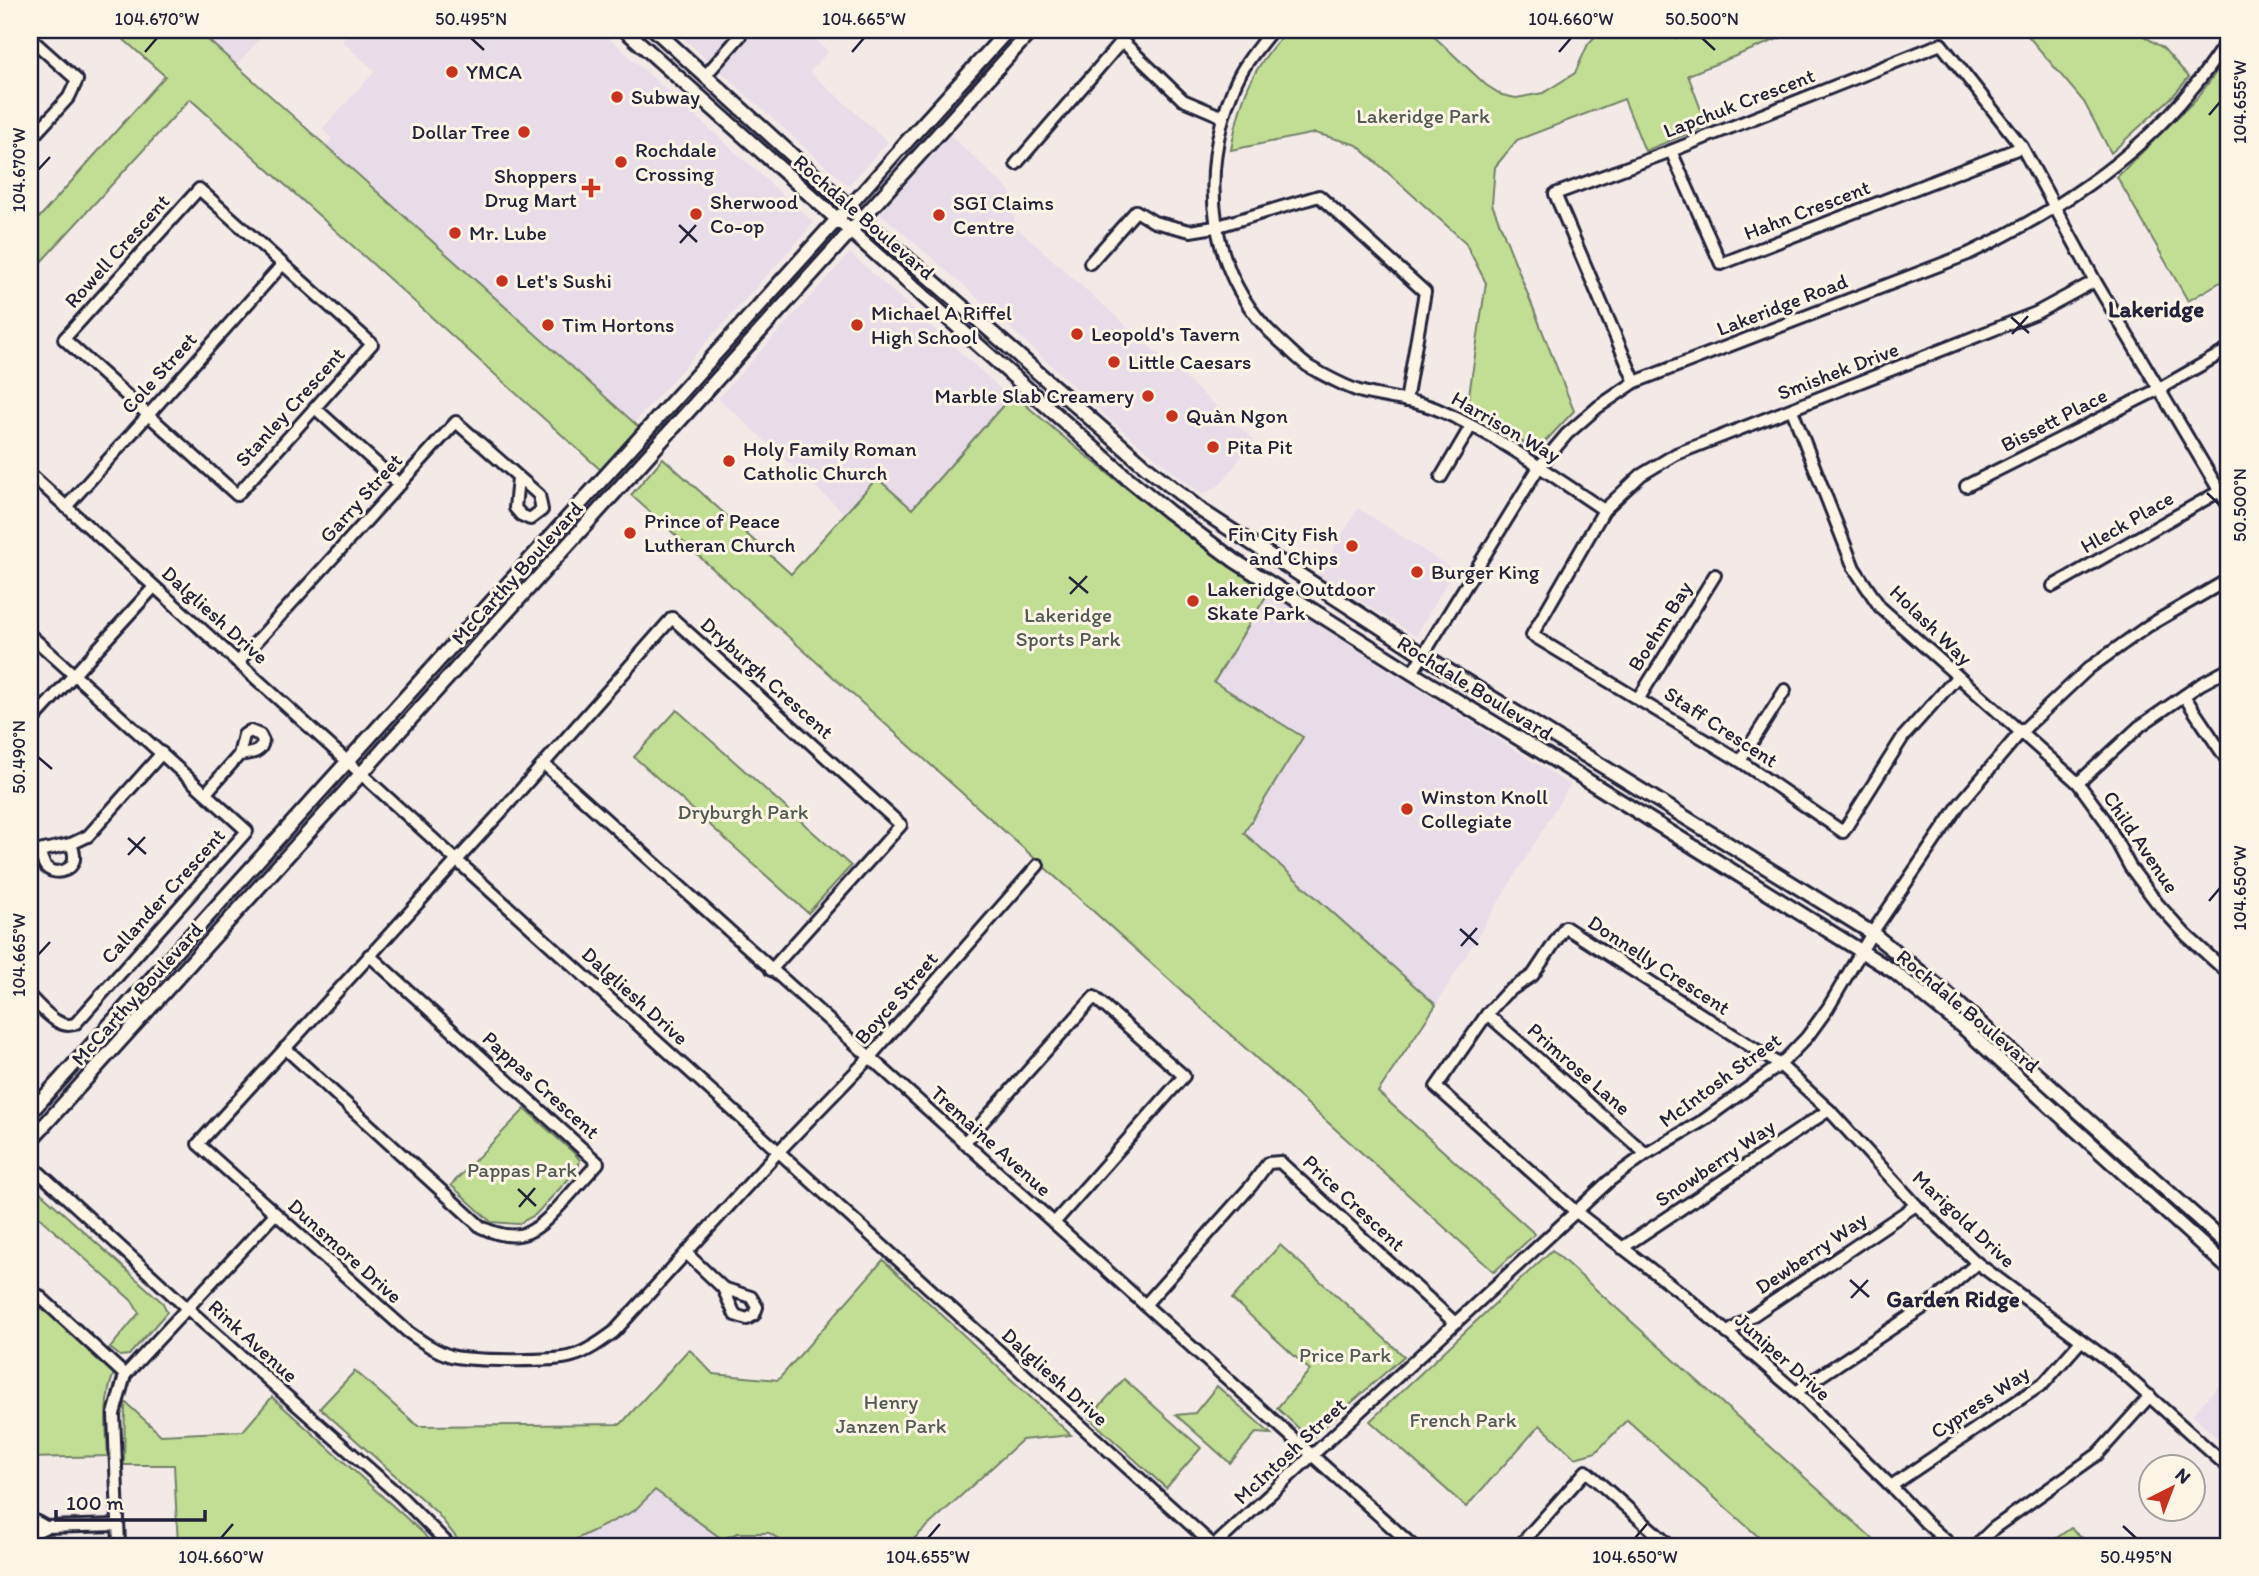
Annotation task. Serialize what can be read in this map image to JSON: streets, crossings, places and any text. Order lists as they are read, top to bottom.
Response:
{
  "streets": {
    "main road": ["Rochdale Boulevard", "McCarthy Boulevard"],
    "street": [
      "Lapchuk Crescent",
      "Hahn Crescent",
      "Rowell Crescent",
      "Lakeridge Road",
      "Smishek Drive",
      "Cole Street",
      "Stanley Crescent",
      "Bissett Place",
      "Harrison Way",
      "Garry Street",
      "Hleck Place",
      "Dalgliesh Drive",
      "Holash Way",
      "Boehm Bay",
      "Dryburgh Crescent",
      "Staff Crescent",
      "Child Avenue",
      "Callander Crescent",
      "Donnelly Crescent",
      "Boyce Street",
      "Primrose Lane",
      "McIntosh Street",
      "Pappas Crescent",
      "Tremaine Avenue",
      "Snowberry Way",
      "Price Crescent",
      "Marigold Drive",
      "Dunsmore Drive",
      "Dewberry Way",
      "Rink Avenue",
      "Juniper Drive",
      "Cypress Way"
    ]
  },
  "crossings": [
    ["Lapchuk Crescent", "Hahn Crescent"],
    ["Lapchuk Crescent", "Lakeridge Road"],
    ["Lapchuk Crescent", "Smishek Drive"],
    ["Lapchuk Crescent", "Bissett Place"],
    ["Lapchuk Crescent", "Hleck Place"],
    ["Rochdale Boulevard", "Lakeridge Road"],
    ["Rochdale Boulevard", "McCarthy Boulevard"],
    ["Rochdale Boulevard", "McIntosh Street"],
    ["Rowell Crescent", "Cole Street"],
    ["Rowell Crescent", "Stanley Crescent"],
    ["Lakeridge Road", "Harrison Way"],
    ["Smishek Drive", "Harrison Way"],
    ["Smishek Drive", "Holash Way"],
    ["Smishek Drive", "Staff Crescent"],
    ["Cole Street", "Stanley Crescent"],
    ["Cole Street", "Dalgliesh Drive"],
    ["Harrison Way", "Staff Crescent"],
    ["Garry Street", "Dalgliesh Drive"],
    ["McCarthy Boulevard", "Dalgliesh Drive"],
    ["Dalgliesh Drive", "Dryburgh Crescent"],
    ["Dalgliesh Drive", "Boyce Street"],
    ["Dalgliesh Drive", "McIntosh Street"],
    ["Dalgliesh Drive", "Dunsmore Drive"],
    ["Holash Way", "Staff Crescent"],
    ["Holash Way", "Child Avenue"],
    ["Holash Way", "McIntosh Street"],
    ["Boehm Bay", "Staff Crescent"],
    ["Dryburgh Crescent", "Tremaine Avenue"],
    ["Dryburgh Crescent", "Dunsmore Drive"],
    ["Child Avenue", "McIntosh Street"],
    ["Donnelly Crescent", "Primrose Lane"],
    ["Donnelly Crescent", "McIntosh Street"],
    ["Donnelly Crescent", "Marigold Drive"],
    ["Donnelly Crescent", "Juniper Drive"],
    ["Boyce Street", "Tremaine Avenue"],
    ["Boyce Street", "Dunsmore Drive"],
    ["Primrose Lane", "McIntosh Street"],
    ["McIntosh Street", "Tremaine Avenue"],
    ["McIntosh Street", "Price Crescent"],
    ["McIntosh Street", "Marigold Drive"],
    ["McIntosh Street", "Juniper Drive"],
    ["Pappas Crescent", "Dunsmore Drive"],
    ["Tremaine Avenue", "Price Crescent"],
    ["Snowberry Way", "Marigold Drive"],
    ["Snowberry Way", "Juniper Drive"],
    ["Marigold Drive", "Dewberry Way"],
    ["Marigold Drive", "Cypress Way"],
    ["Dewberry Way", "Juniper Drive"],
    ["Juniper Drive", "Cypress Way"]
  ],
  "districts": ["Lakeridge", "Garden Ridge"],
  "parks": [
    "Lakeridge Park",
    "Lakeridge Sports Park",
    "Dryburgh Park",
    "Pappas Park",
    "Price Park",
    "Henry Janzen Park",
    "French Park"
  ],
  "places": {
    "other": [
      "YMCA",
      "Subway",
      "Dollar Tree",
      "Rochdale Crossing",
      "Sherwood Co-op",
      "SGI Claims Centre",
      "Mr. Lube",
      "Let's Sushi",
      "Tim Hortons",
      "Michael A Riffel High School",
      "Leopold's Tavern",
      "Little Caesars",
      "Marble Slab Creamery",
      "Quàn Ngon",
      "Pita Pit",
      "Holy Family Roman Catholic Church",
      "Prince of Peace Lutheran Church",
      "Fin City Fish and Chips",
      "Burger King",
      "Lakeridge Outdoor Skate Park",
      "Winston Knoll Collegiate"
    ],
    "health": ["Shoppers Drug Mart"]
  },
  "scale_bar": "100 m",
  "north": "top right",
  "coordinates": [
    "104.670°W",
    "50.495°N",
    "104.665°W",
    "104.660°W",
    "50.500°N",
    "104.655°W",
    "50.490°N",
    "104.650°W"
  ]
}
